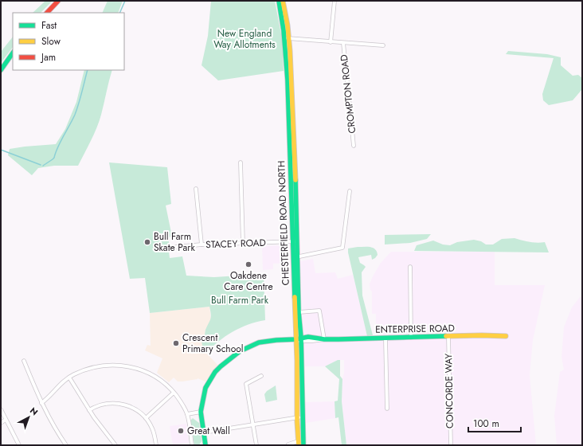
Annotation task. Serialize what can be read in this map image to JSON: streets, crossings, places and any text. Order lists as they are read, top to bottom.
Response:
{
  "streets": {
    "main road": ["CHESTERFIELD ROAD NORTH", "ENTERPRISE ROAD"],
    "street": ["CROMPTON ROAD", "STACEY ROAD", "CONCORDE WAY"]
  },
  "crossings": [
    ["CHESTERFIELD ROAD NORTH", "STACEY ROAD"],
    ["CHESTERFIELD ROAD NORTH", "ENTERPRISE ROAD"],
    ["ENTERPRISE ROAD", "CONCORDE WAY"]
  ],
  "parks": ["New England Way Allotments", "Bull Farm Park"],
  "places": [
    "Bull Farm Skate Park",
    "Oakdene Care Centre",
    "Crescent Primary School",
    "Great Wall"
  ],
  "legend": ["Fast", "Slow", "Jam"],
  "scale_bar": "100 m",
  "north": "top right"
}
